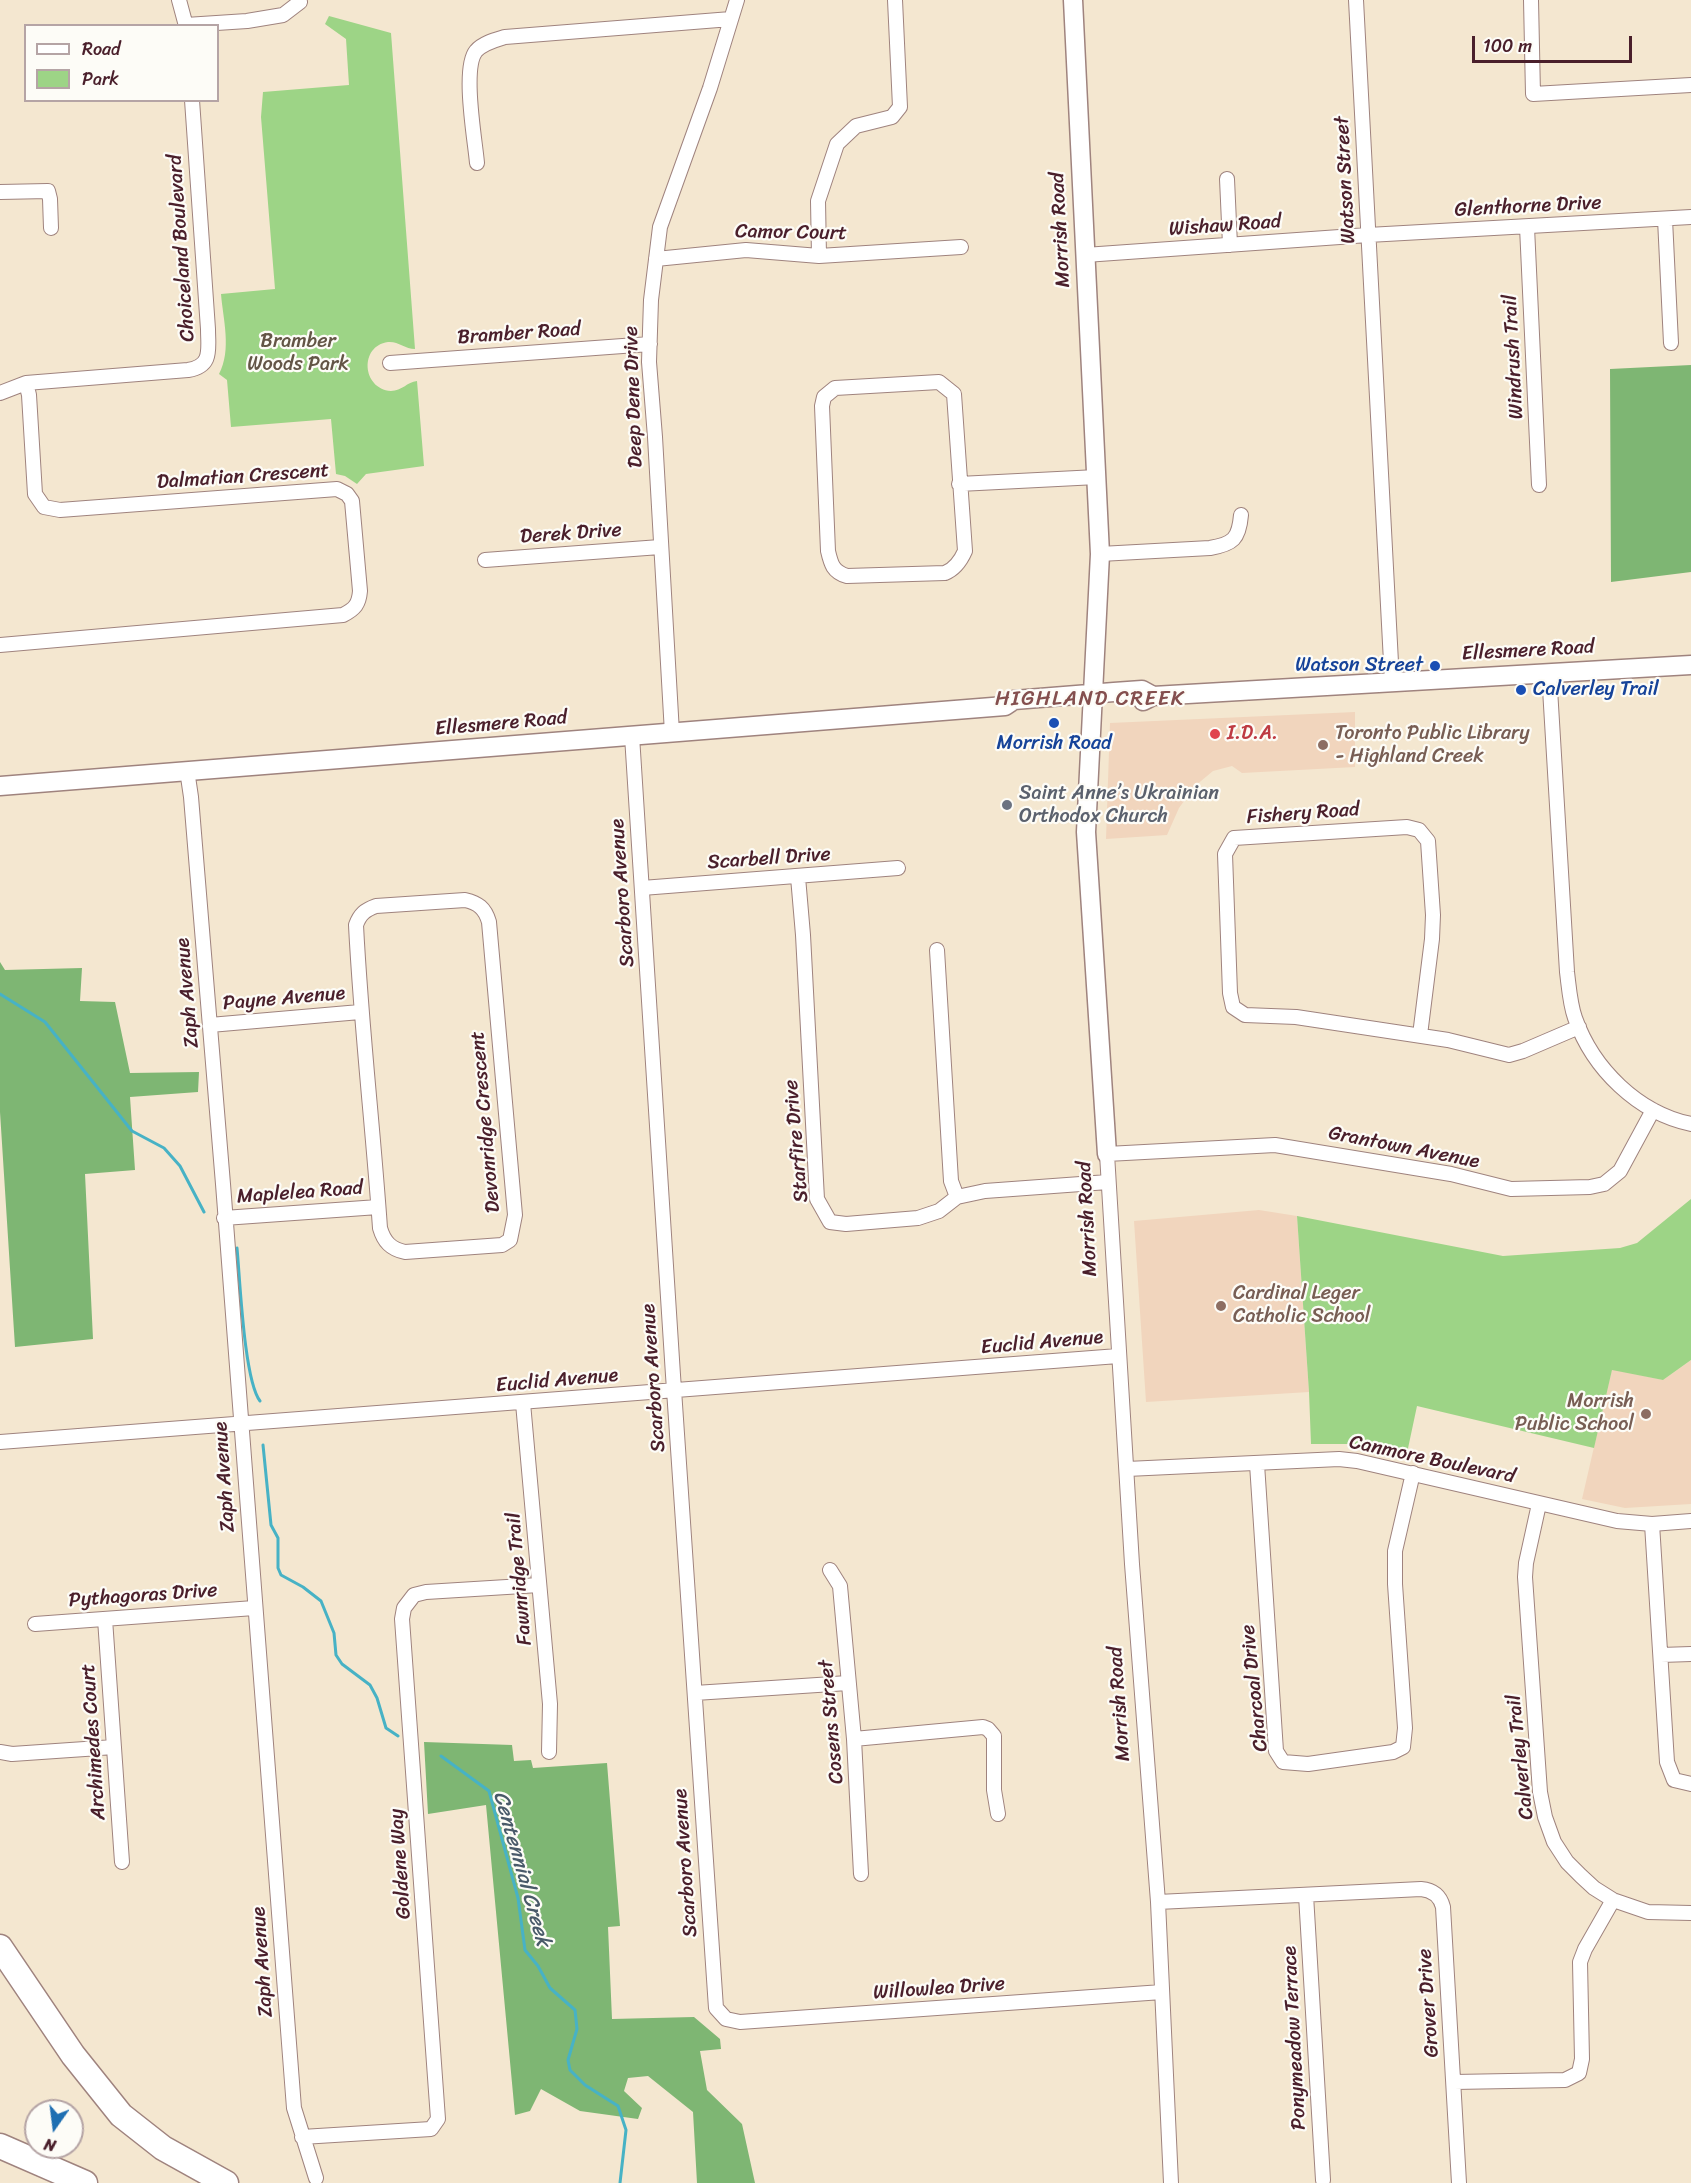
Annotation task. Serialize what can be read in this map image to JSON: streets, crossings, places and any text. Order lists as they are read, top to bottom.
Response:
{
  "streets": {
    "main road": ["Morrish Road", "Ellesmere Road"],
    "street": [
      "Watson Street",
      "Glenthorne Drive",
      "Wishaw Road",
      "Camor Court",
      "Choiceland Boulevard",
      "Bramber Road",
      "Windrush Trail",
      "Deep Dene Drive",
      "Dalmatian Crescent",
      "Derek Drive",
      "Fishery Road",
      "Scarbell Drive",
      "Scarboro Avenue",
      "Zaph Avenue",
      "Payne Avenue",
      "Devonridge Crescent",
      "Starfire Drive",
      "Grantown Avenue",
      "Maplelea Road",
      "Euclid Avenue",
      "Canmore Boulevard",
      "Fawnridge Trail",
      "Pythagoras Drive",
      "Charcoal Drive",
      "Cosens Street",
      "Archimedes Court",
      "Calverley Trail",
      "Goldene Way",
      "Willowlea Drive",
      "Grover Drive",
      "Ponymeadow Terrace"
    ]
  },
  "crossings": [
    ["Watson Street", "Glenthorne Drive"],
    ["Watson Street", "Wishaw Road"],
    ["Watson Street", "Ellesmere Road"],
    ["Glenthorne Drive", "Wishaw Road"],
    ["Glenthorne Drive", "Windrush Trail"],
    ["Wishaw Road", "Morrish Road"],
    ["Morrish Road", "Ellesmere Road"],
    ["Morrish Road", "Starfire Drive"],
    ["Morrish Road", "Grantown Avenue"],
    ["Morrish Road", "Euclid Avenue"],
    ["Morrish Road", "Canmore Boulevard"],
    ["Morrish Road", "Willowlea Drive"],
    ["Morrish Road", "Grover Drive"],
    ["Camor Court", "Deep Dene Drive"],
    ["Choiceland Boulevard", "Dalmatian Crescent"],
    ["Bramber Road", "Deep Dene Drive"],
    ["Deep Dene Drive", "Derek Drive"],
    ["Deep Dene Drive", "Ellesmere Road"],
    ["Ellesmere Road", "Scarboro Avenue"],
    ["Ellesmere Road", "Zaph Avenue"],
    ["Scarbell Drive", "Scarboro Avenue"],
    ["Scarbell Drive", "Starfire Drive"],
    ["Scarboro Avenue", "Euclid Avenue"],
    ["Scarboro Avenue", "Willowlea Drive"],
    ["Zaph Avenue", "Payne Avenue"],
    ["Zaph Avenue", "Maplelea Road"],
    ["Zaph Avenue", "Euclid Avenue"],
    ["Zaph Avenue", "Pythagoras Drive"],
    ["Zaph Avenue", "Goldene Way"],
    ["Payne Avenue", "Devonridge Crescent"],
    ["Devonridge Crescent", "Maplelea Road"],
    ["Euclid Avenue", "Fawnridge Trail"],
    ["Canmore Boulevard", "Charcoal Drive"],
    ["Canmore Boulevard", "Calverley Trail"],
    ["Fawnridge Trail", "Goldene Way"],
    ["Pythagoras Drive", "Archimedes Court"],
    ["Calverley Trail", "Grover Drive"],
    ["Grover Drive", "Ponymeadow Terrace"]
  ],
  "districts": ["HIGHLAND CREEK"],
  "water": ["Centennial Creek"],
  "parks": ["Bramber Woods Park"],
  "places": [
    "Watson Street",
    "Calverley Trail",
    "Morrish Road",
    "I.D.A.",
    "Toronto Public Library - Highland Creek",
    "Saint Anne’s Ukrainian Orthodox Church",
    "Cardinal Leger Catholic School",
    "Morrish Public School"
  ],
  "legend": ["Road", "Park"],
  "scale_bar": "100 m",
  "north": "bottom"
}
